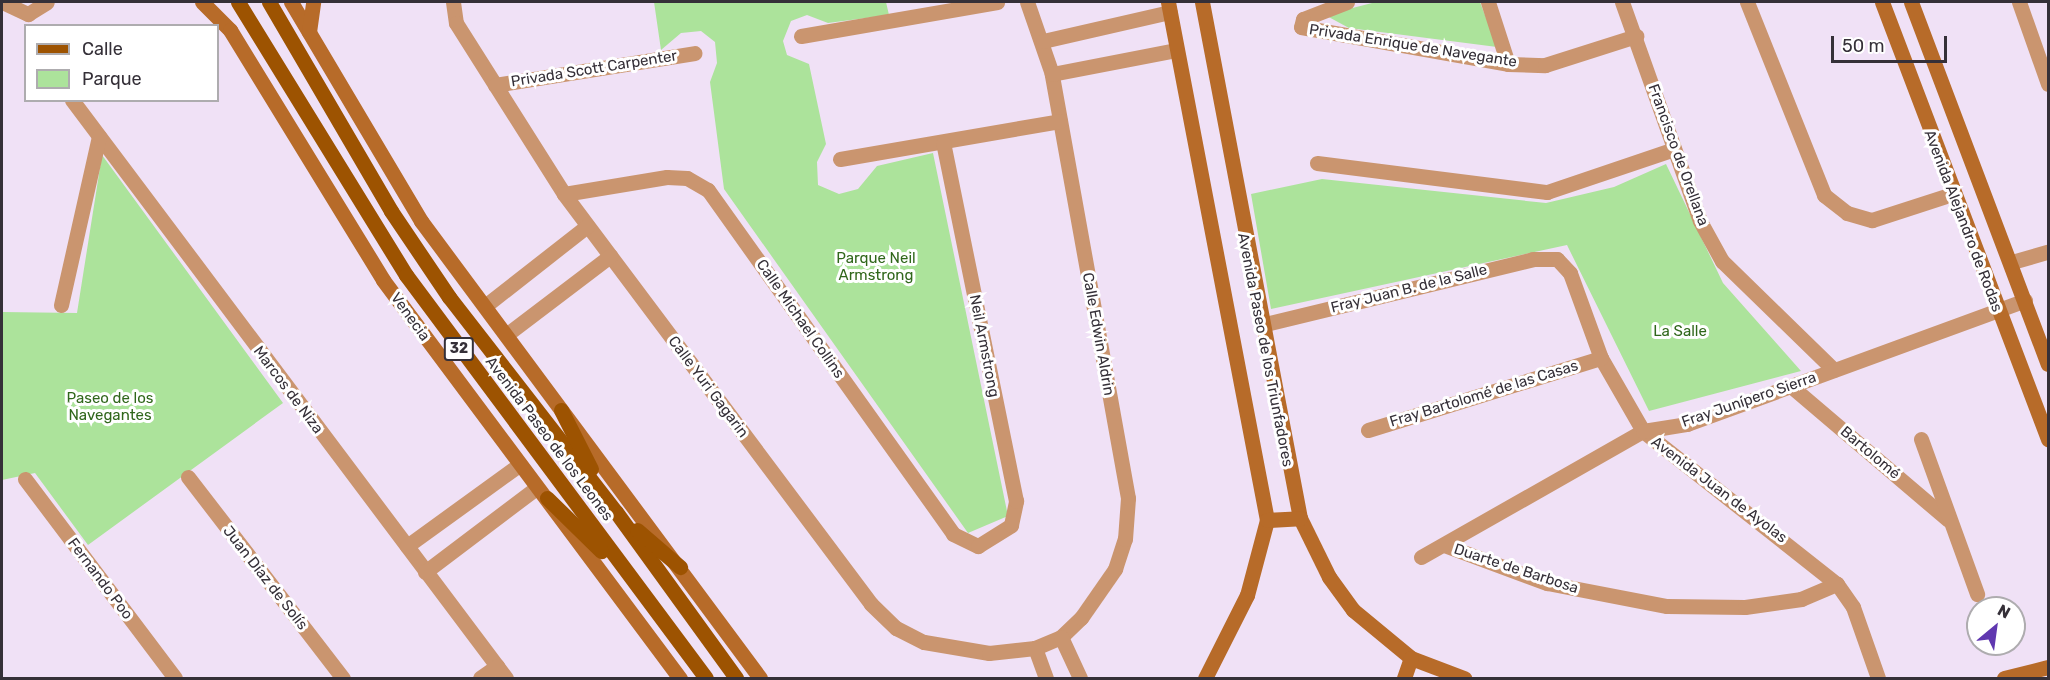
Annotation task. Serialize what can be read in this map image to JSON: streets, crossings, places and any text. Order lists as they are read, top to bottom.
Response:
{
  "streets": {
    "main road": ["32", "Avenida Paseo de los Leones"],
    "street": [
      "Privada Enrique de Navegante",
      "Privada Scott Carpenter",
      "Francisco de Orellana",
      "Avenida Alejandro de Rodas",
      "Fray Juan B. de la Salle",
      "Venecia",
      "Calle Michael Collins",
      "Calle Edwin Aldrin",
      "Neil Armstrong",
      "Avenida Paseo de los Triunfadores",
      "Calle Yuri Gagarin",
      "Marcos de Niza",
      "Fray Bartolomé de las Casas",
      "Fray Junípero Sierra",
      "Bartolomé",
      "Avenida Juan de Ayolas",
      "Duarte de Barbosa",
      "Juan Díaz de Solís",
      "Fernando Poo"
    ]
  },
  "crossings": [
    ["Privada Enrique de Navegante", "Francisco de Orellana"],
    ["Privada Scott Carpenter", "Calle Yuri Gagarin"],
    ["Francisco de Orellana", "Fray Junípero Sierra"],
    ["Avenida Alejandro de Rodas", "Fray Junípero Sierra"],
    ["Fray Juan B. de la Salle", "Avenida Paseo de los Triunfadores"],
    ["Fray Juan B. de la Salle", "Avenida Juan de Ayolas"],
    ["Calle Michael Collins", "Neil Armstrong"],
    ["Calle Michael Collins", "Calle Yuri Gagarin"],
    ["Calle Edwin Aldrin", "Calle Yuri Gagarin"],
    ["Fray Bartolomé de las Casas", "Avenida Juan de Ayolas"],
    ["Fray Junípero Sierra", "Bartolomé"],
    ["Fray Junípero Sierra", "Avenida Juan de Ayolas"],
    ["Fray Junípero Sierra", "Duarte de Barbosa"],
    ["Avenida Juan de Ayolas", "Duarte de Barbosa"]
  ],
  "parks": ["Parque Neil Armstrong", "La Salle", "Paseo de los Navegantes"],
  "legend": ["Calle", "Parque"],
  "scale_bar": "50 m",
  "north": "top right"
}
